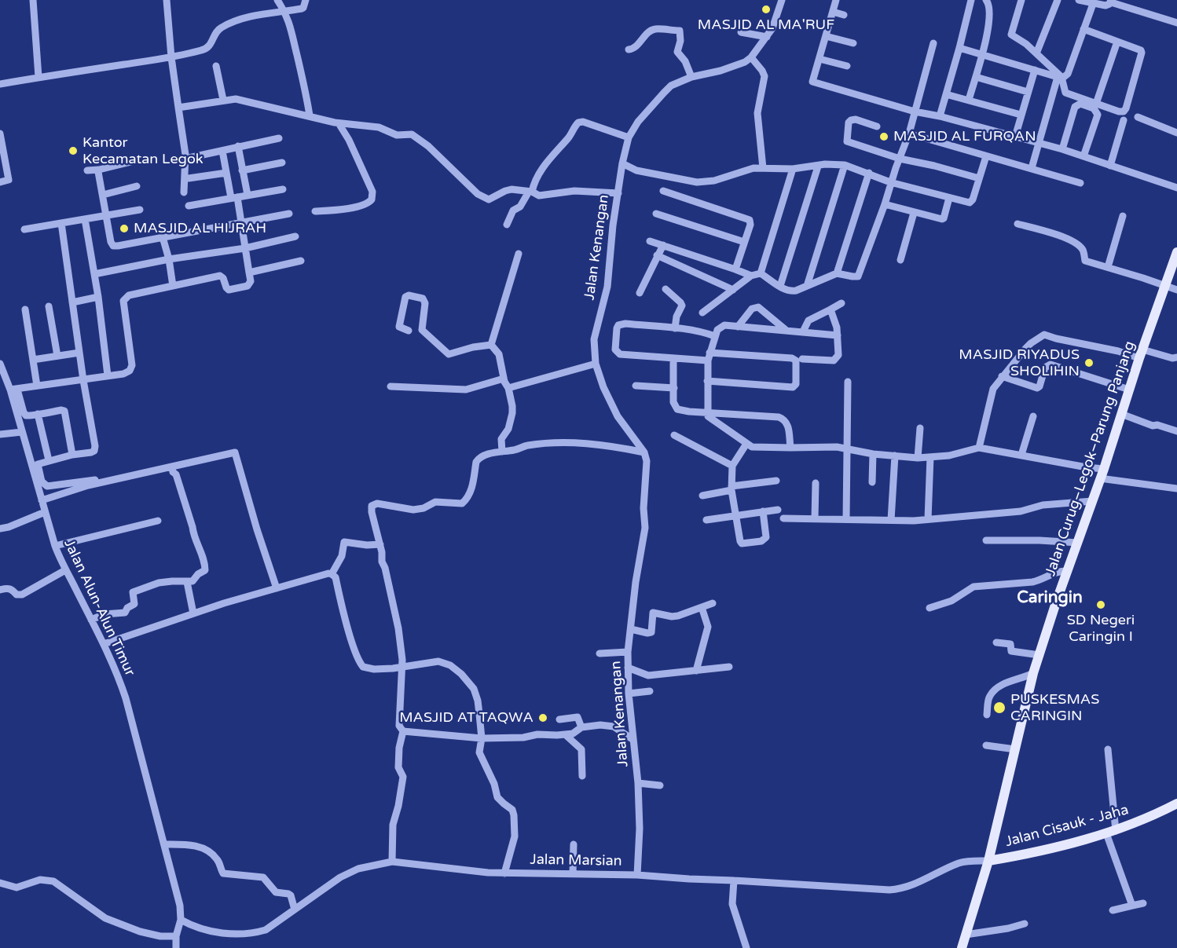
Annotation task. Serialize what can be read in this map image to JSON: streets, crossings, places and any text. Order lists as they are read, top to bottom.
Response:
{
  "streets": {
    "main road": ["Jalan Curug–Legok–Parung Panjang", "Jalan Cisauk - Jaha"],
    "street": ["Jalan Kenangan", "Jalan Alun-Alun Timur", "Jalan Marsian"]
  },
  "crossings": [
    ["Jalan Kenangan", "Jalan Marsian"],
    ["Jalan Curug–Legok–Parung Panjang", "Jalan Cisauk - Jaha"],
    ["Jalan Curug–Legok–Parung Panjang", "Jalan Marsian"],
    ["Jalan Alun-Alun Timur", "Jalan Marsian"],
    ["Jalan Cisauk - Jaha", "Jalan Marsian"]
  ],
  "districts": ["Caringin"],
  "places": [
    "MASJID AL MA'RUF",
    "MASJID AL FURQAN",
    "Kantor Kecamatan Legok",
    "MASJID AL HIJRAH",
    "MASJID RIYADUS SHOLIHIN",
    "SD Negeri Caringin I",
    "PUSKESMAS CARINGIN",
    "MASJID AT TAQWA"
  ]
}
